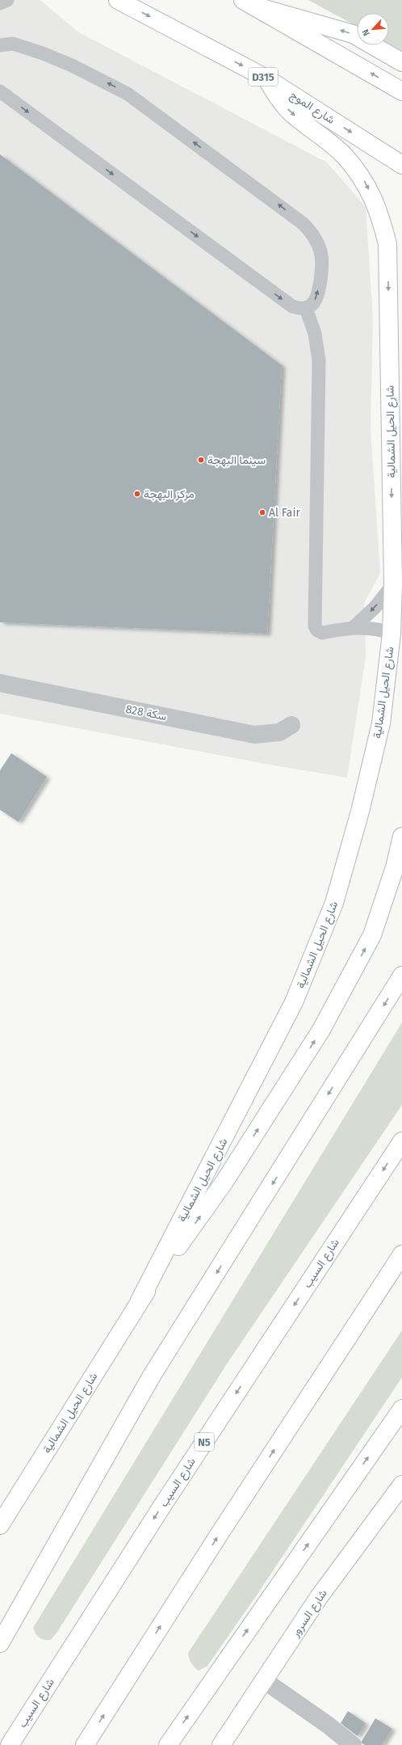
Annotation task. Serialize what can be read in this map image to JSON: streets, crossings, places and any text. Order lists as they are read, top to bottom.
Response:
{
  "streets": {
    "main road": [
      "D315",
      "شارع الموج",
      "شارع الحيل الشمالية",
      "شارع السيب",
      "N5",
      "شارع السرور"
    ],
    "street": ["سكة 828"]
  },
  "crossings": [
    ["شارع الموج", "شارع الحيل الشمالية"]
  ],
  "places": ["سينما البهجة", "مركز البهجة", "Al Fair"],
  "north": "bottom left"
}
